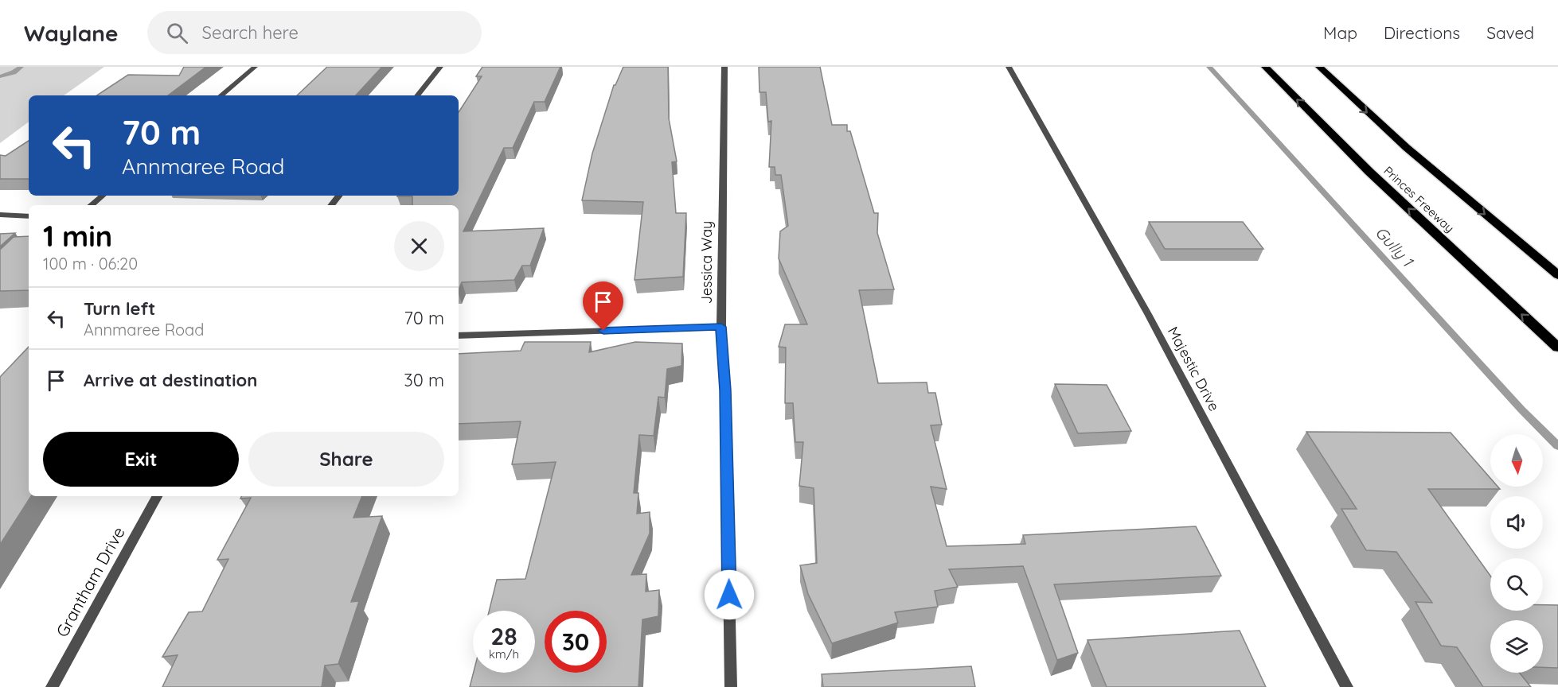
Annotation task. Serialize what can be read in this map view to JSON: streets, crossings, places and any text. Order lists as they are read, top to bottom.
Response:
{
  "streets": {
    "highway": ["Princes Freeway"],
    "street": ["Jessica Way", "Majestic Drive", "Grantham Drive"]
  },
  "water": ["Gully 1"],
  "north": "bottom",
  "page": {
    "header": "Waylane",
    "search": "Search here",
    "nav": ["Map", "Directions", "Saved"],
    "turn": ["70 m", "Annmaree Road"],
    "heading": ["1 min", "100 m · 06:20"],
    "list": [
      {
        "name": "Turn left",
        "note": "Annmaree Road",
        "value": "70 m"
      },
      {
        "name": "Arrive at destination",
        "value": "30 m"
      }
    ],
    "buttons": ["Exit", "Share"],
    "speed": "28 km/h",
    "limit": "30"
  }
}
